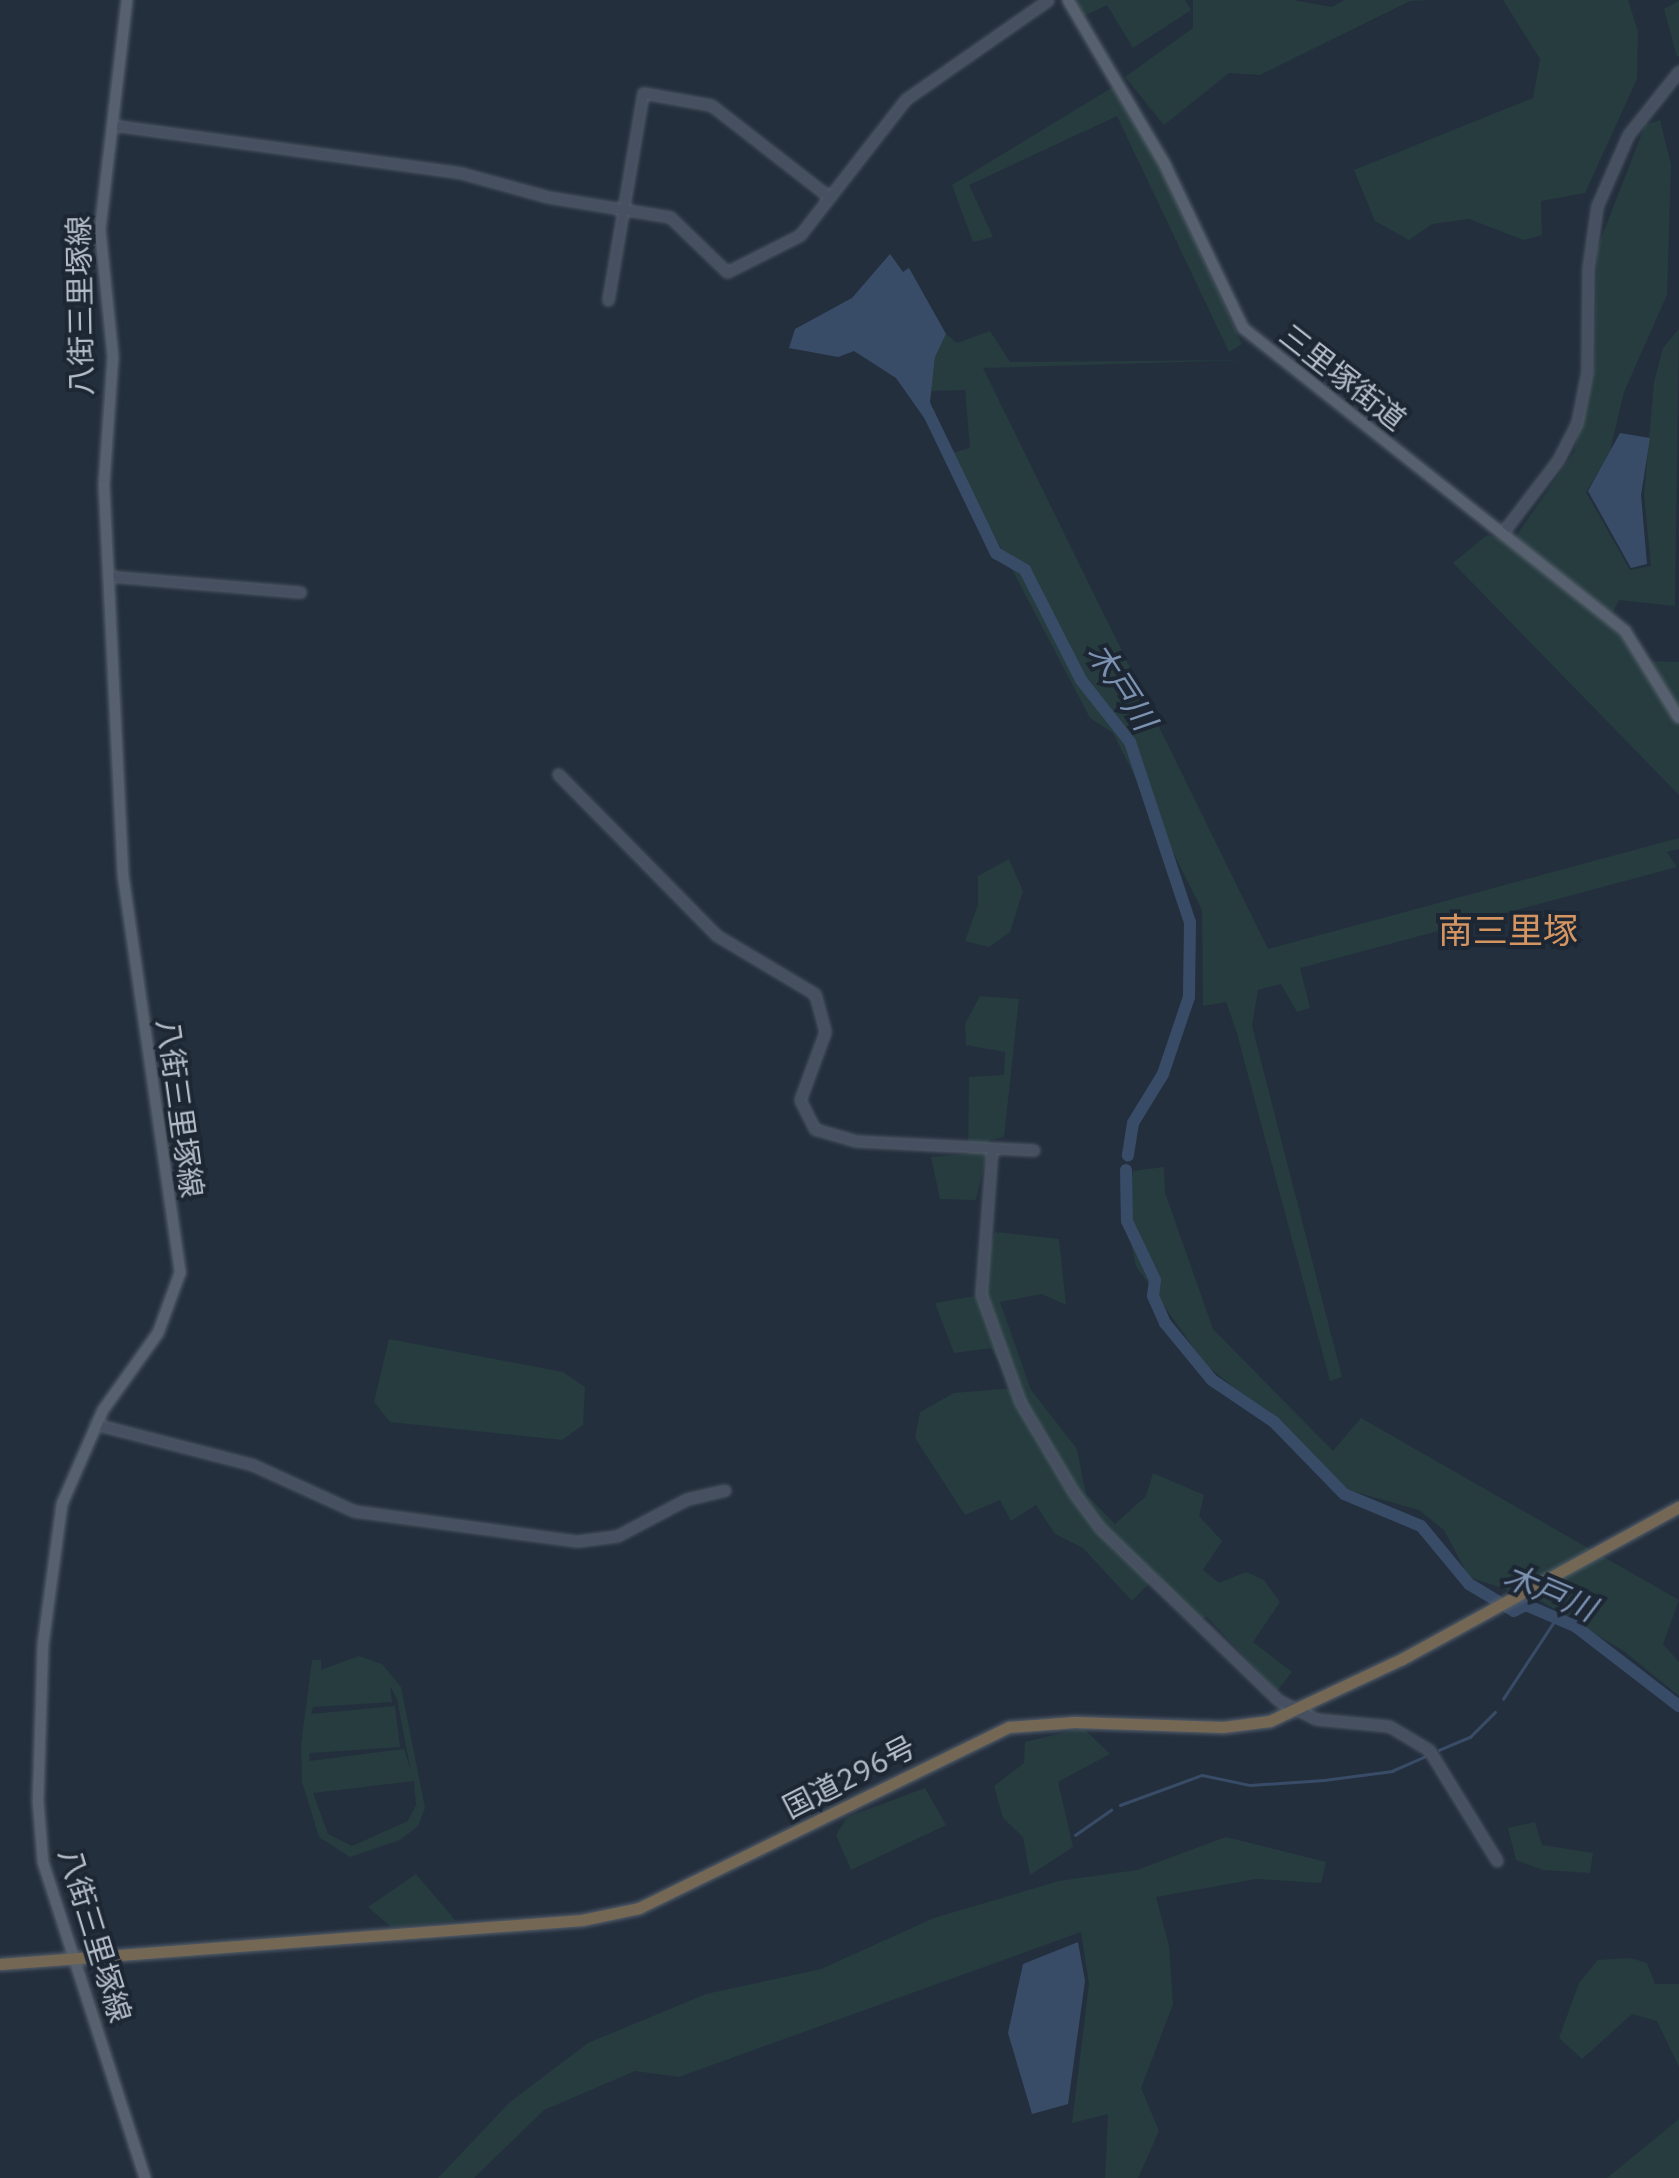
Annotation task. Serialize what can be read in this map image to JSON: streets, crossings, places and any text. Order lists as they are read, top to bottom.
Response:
{
  "streets": {
    "highway": ["国道296号"],
    "main road": ["八街三里塚線", "三里塚街道"]
  },
  "crossings": [
    ["八街三里塚線", "国道296号"]
  ],
  "districts": ["南三里塚"],
  "water": ["木戸川"]
}
